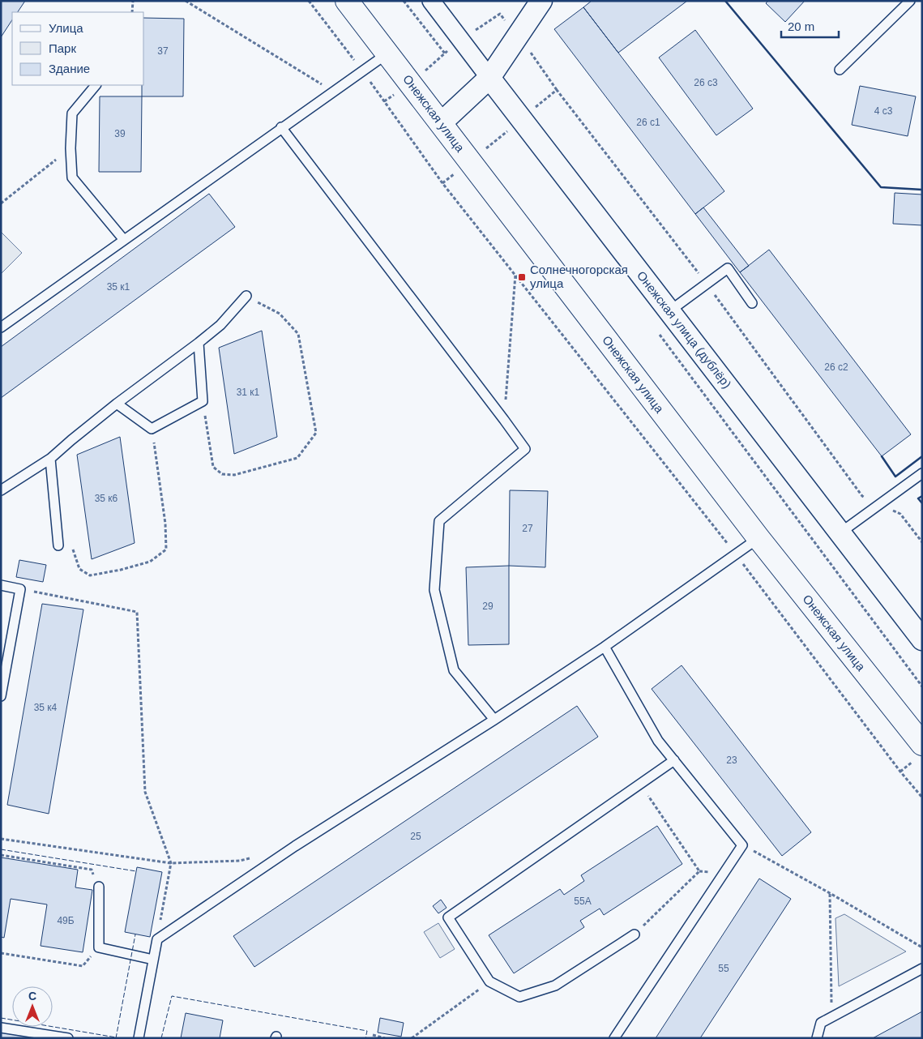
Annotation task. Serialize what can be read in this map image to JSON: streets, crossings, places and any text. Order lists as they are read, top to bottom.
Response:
{
  "streets": {
    "main road": ["Онежская улица"],
    "street": ["Онежская улица (дублёр)"]
  },
  "places": {
    "transit": ["Солнечногорская улица"]
  },
  "house_numbers": [
    "37",
    "26 с3",
    "4 с3",
    "26 с1",
    "39",
    "35 к1",
    "26 с2",
    "31 к1",
    "35 к6",
    "27",
    "29",
    "35 к4",
    "23",
    "25",
    "55А",
    "49Б",
    "55"
  ],
  "legend": ["Улица", "Парк", "Здание"],
  "scale_bar": "20 m",
  "north": "top"
}
